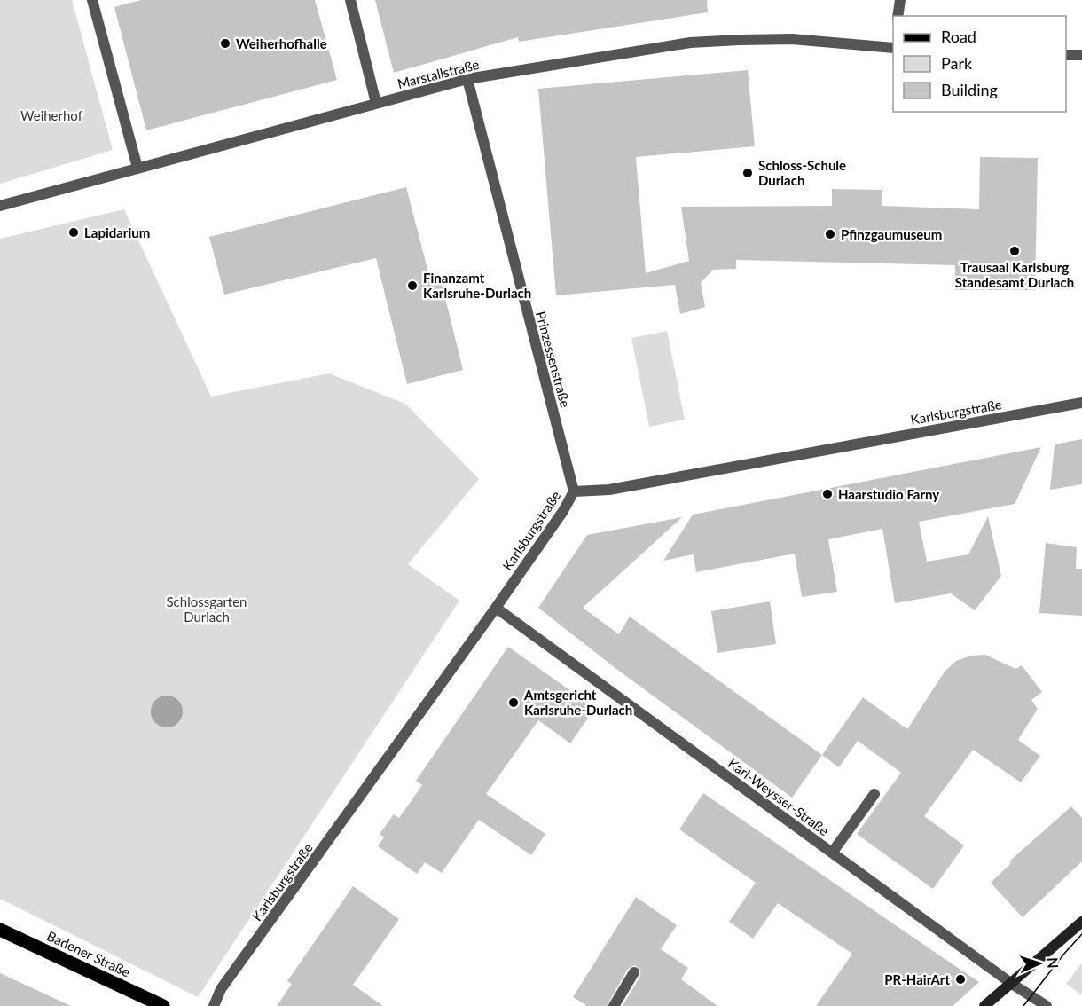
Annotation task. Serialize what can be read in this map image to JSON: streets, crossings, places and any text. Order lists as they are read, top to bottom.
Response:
{
  "streets": {
    "main road": ["Badener Straße"],
    "street": [
      "Marstallstraße",
      "Prinzessenstraße",
      "Karlsburgstraße",
      "Karl-Weysser-Straße"
    ]
  },
  "crossings": [
    ["Marstallstraße", "Prinzessenstraße"],
    ["Prinzessenstraße", "Karlsburgstraße"],
    ["Karlsburgstraße", "Karl-Weysser-Straße"]
  ],
  "parks": ["Weiherhof", "Schlossgarten Durlach"],
  "places": [
    "Weiherhofhalle",
    "Schloss-Schule Durlach",
    "Lapidarium",
    "Pfinzgaumuseum",
    "Trausaal Karlsburg Standesamt Durlach",
    "Finanzamt Karlsruhe-Durlach",
    "Haarstudio Farny",
    "Amtsgericht Karlsruhe-Durlach",
    "PR-HairArt"
  ],
  "legend": ["Road", "Park", "Building"],
  "north": "right"
}
